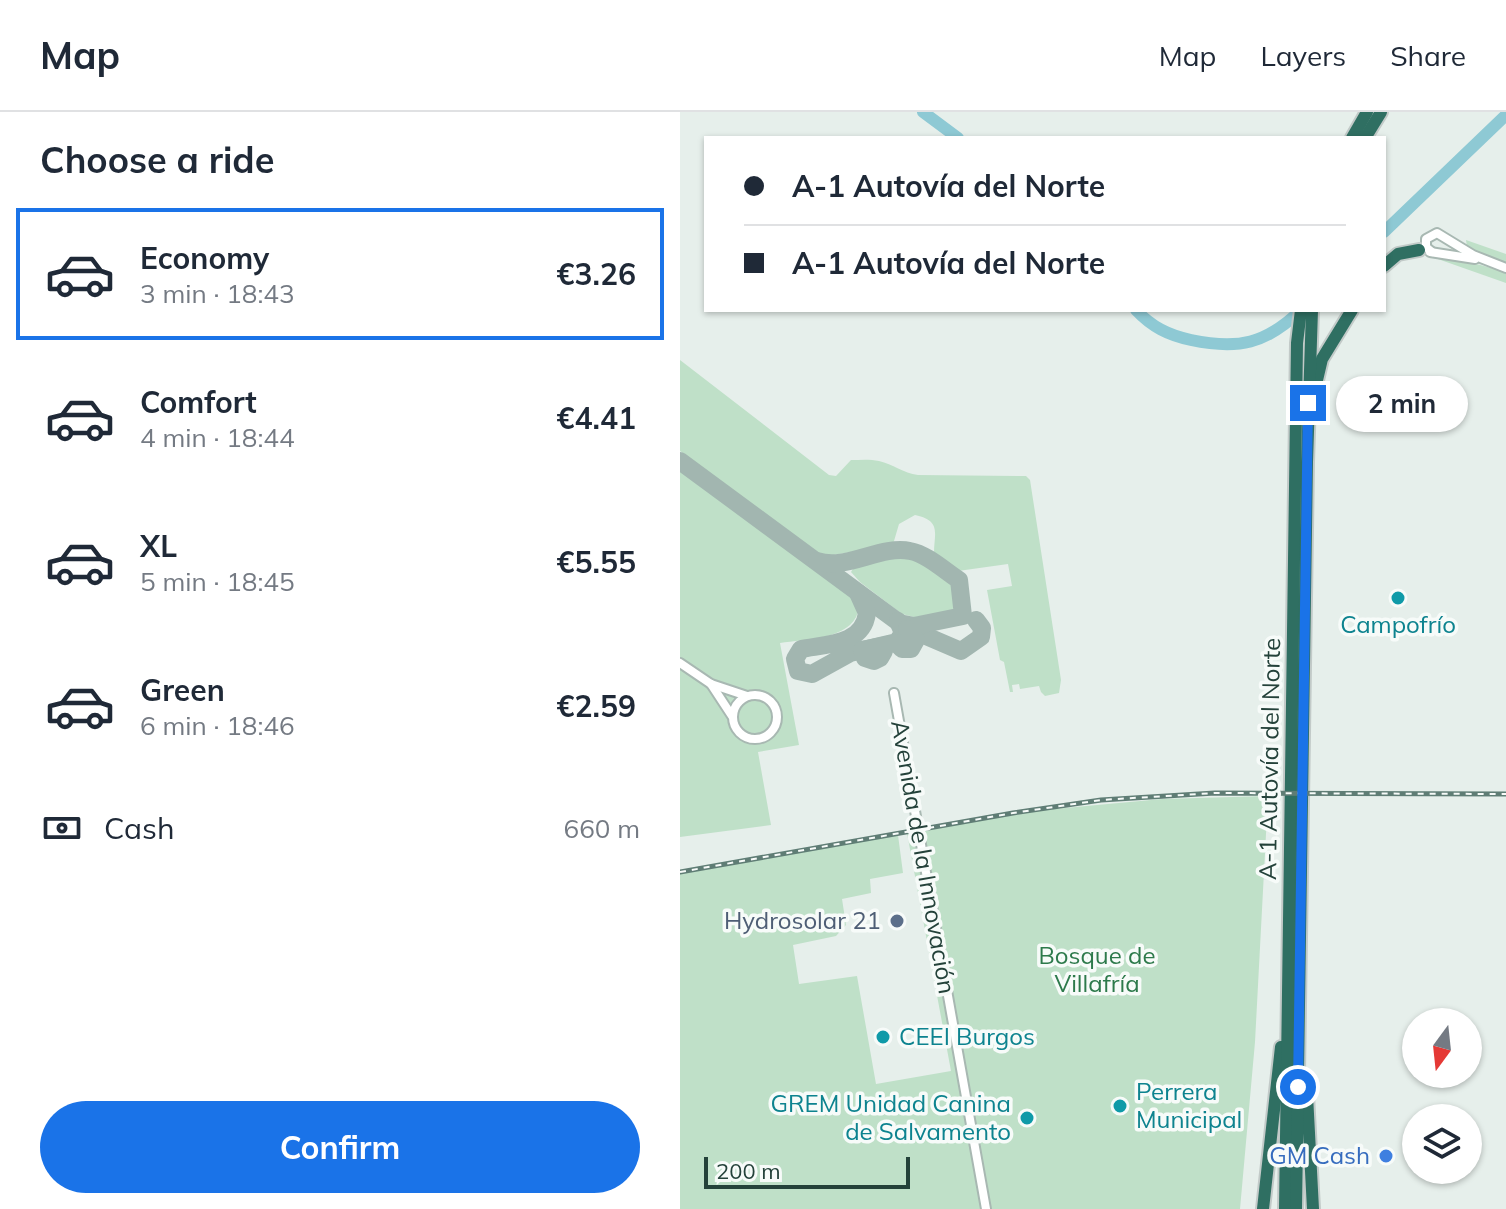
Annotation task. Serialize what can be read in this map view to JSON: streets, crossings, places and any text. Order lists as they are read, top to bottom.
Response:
{
  "streets": {
    "highway": ["A-1 Autovía del Norte"],
    "street": ["Avenida de la Innovación"]
  },
  "parks": ["Bosque de Villafría"],
  "places": [
    "Campofrío",
    "Hydrosolar 21",
    "CEEI Burgos",
    "Perrera Municipal",
    "GREM Unidad Canina de Salvamento",
    "GM Cash"
  ],
  "scale_bar": "200 m",
  "north": "bottom",
  "page": {
    "header": "Map",
    "nav": ["Map", "Layers", "Share"],
    "heading": "Choose a ride",
    "banner": ["A-1 Autovía del Norte", "A-1 Autovía del Norte"],
    "list": [
      {
        "name": "Economy",
        "note": "3 min · 18:43",
        "value": "€3.26"
      },
      {
        "name": "Comfort",
        "note": "4 min · 18:44",
        "value": "€4.41"
      },
      {
        "name": "XL",
        "note": "5 min · 18:45",
        "value": "€5.55"
      },
      {
        "name": "Green",
        "note": "6 min · 18:46",
        "value": "€2.59"
      }
    ],
    "bubble": "2 min",
    "pay": ["Cash", "660 m"],
    "buttons": "Confirm",
    "scale": "200 m"
  }
}
